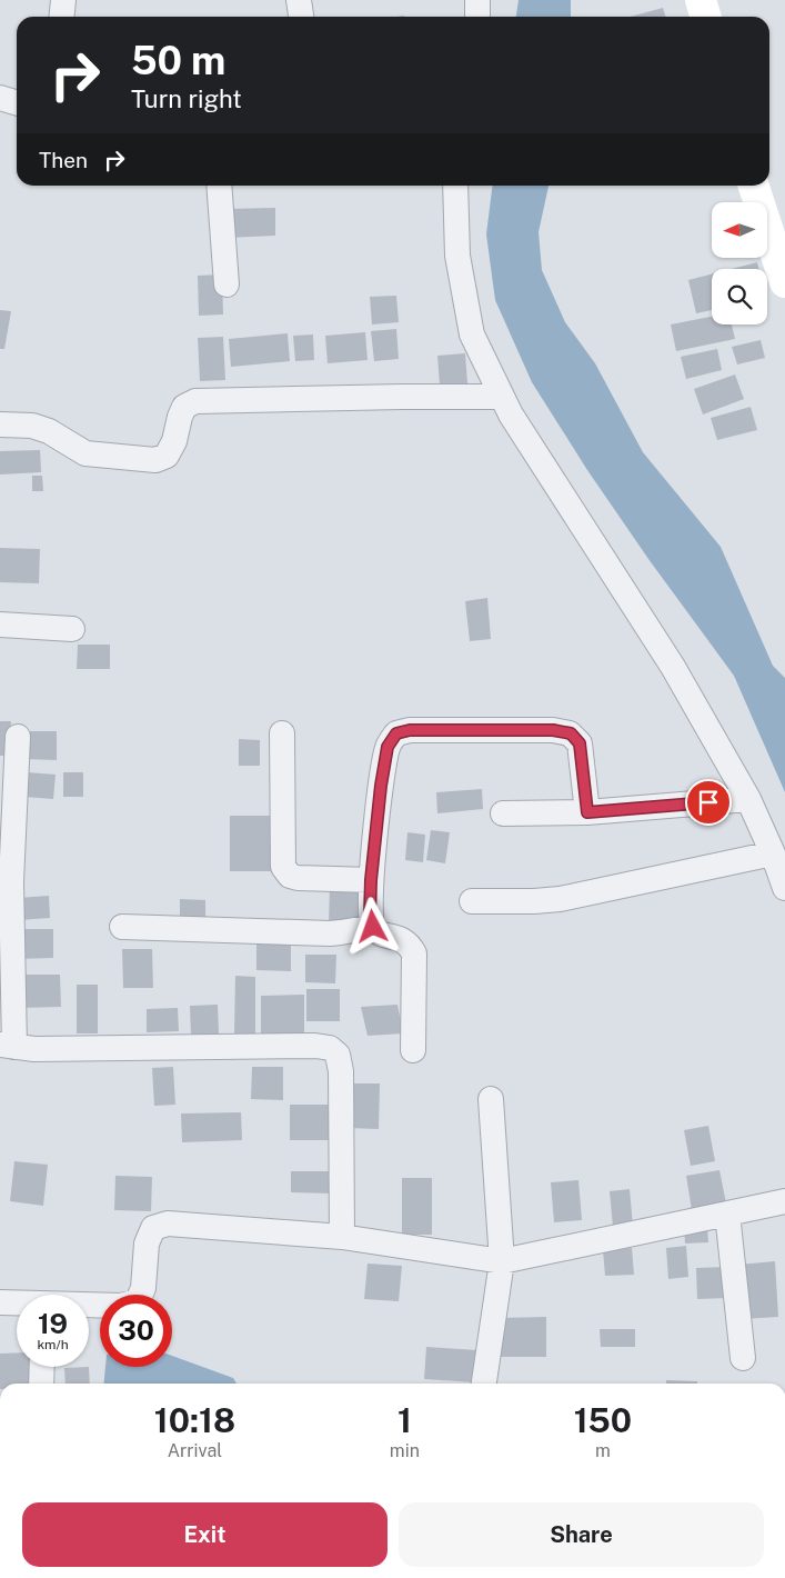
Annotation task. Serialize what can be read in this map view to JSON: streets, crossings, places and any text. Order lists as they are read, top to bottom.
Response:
{
  "north": "left",
  "page": {
    "turn": ["50 m", "Turn right"],
    "then": "Then",
    "speed": "19 km/h",
    "limit": "30",
    "eta": [
      "10:18",
      "Arrival",
      "1",
      "min",
      "150",
      "m"
    ],
    "buttons": ["Exit", "Share"]
  }
}
